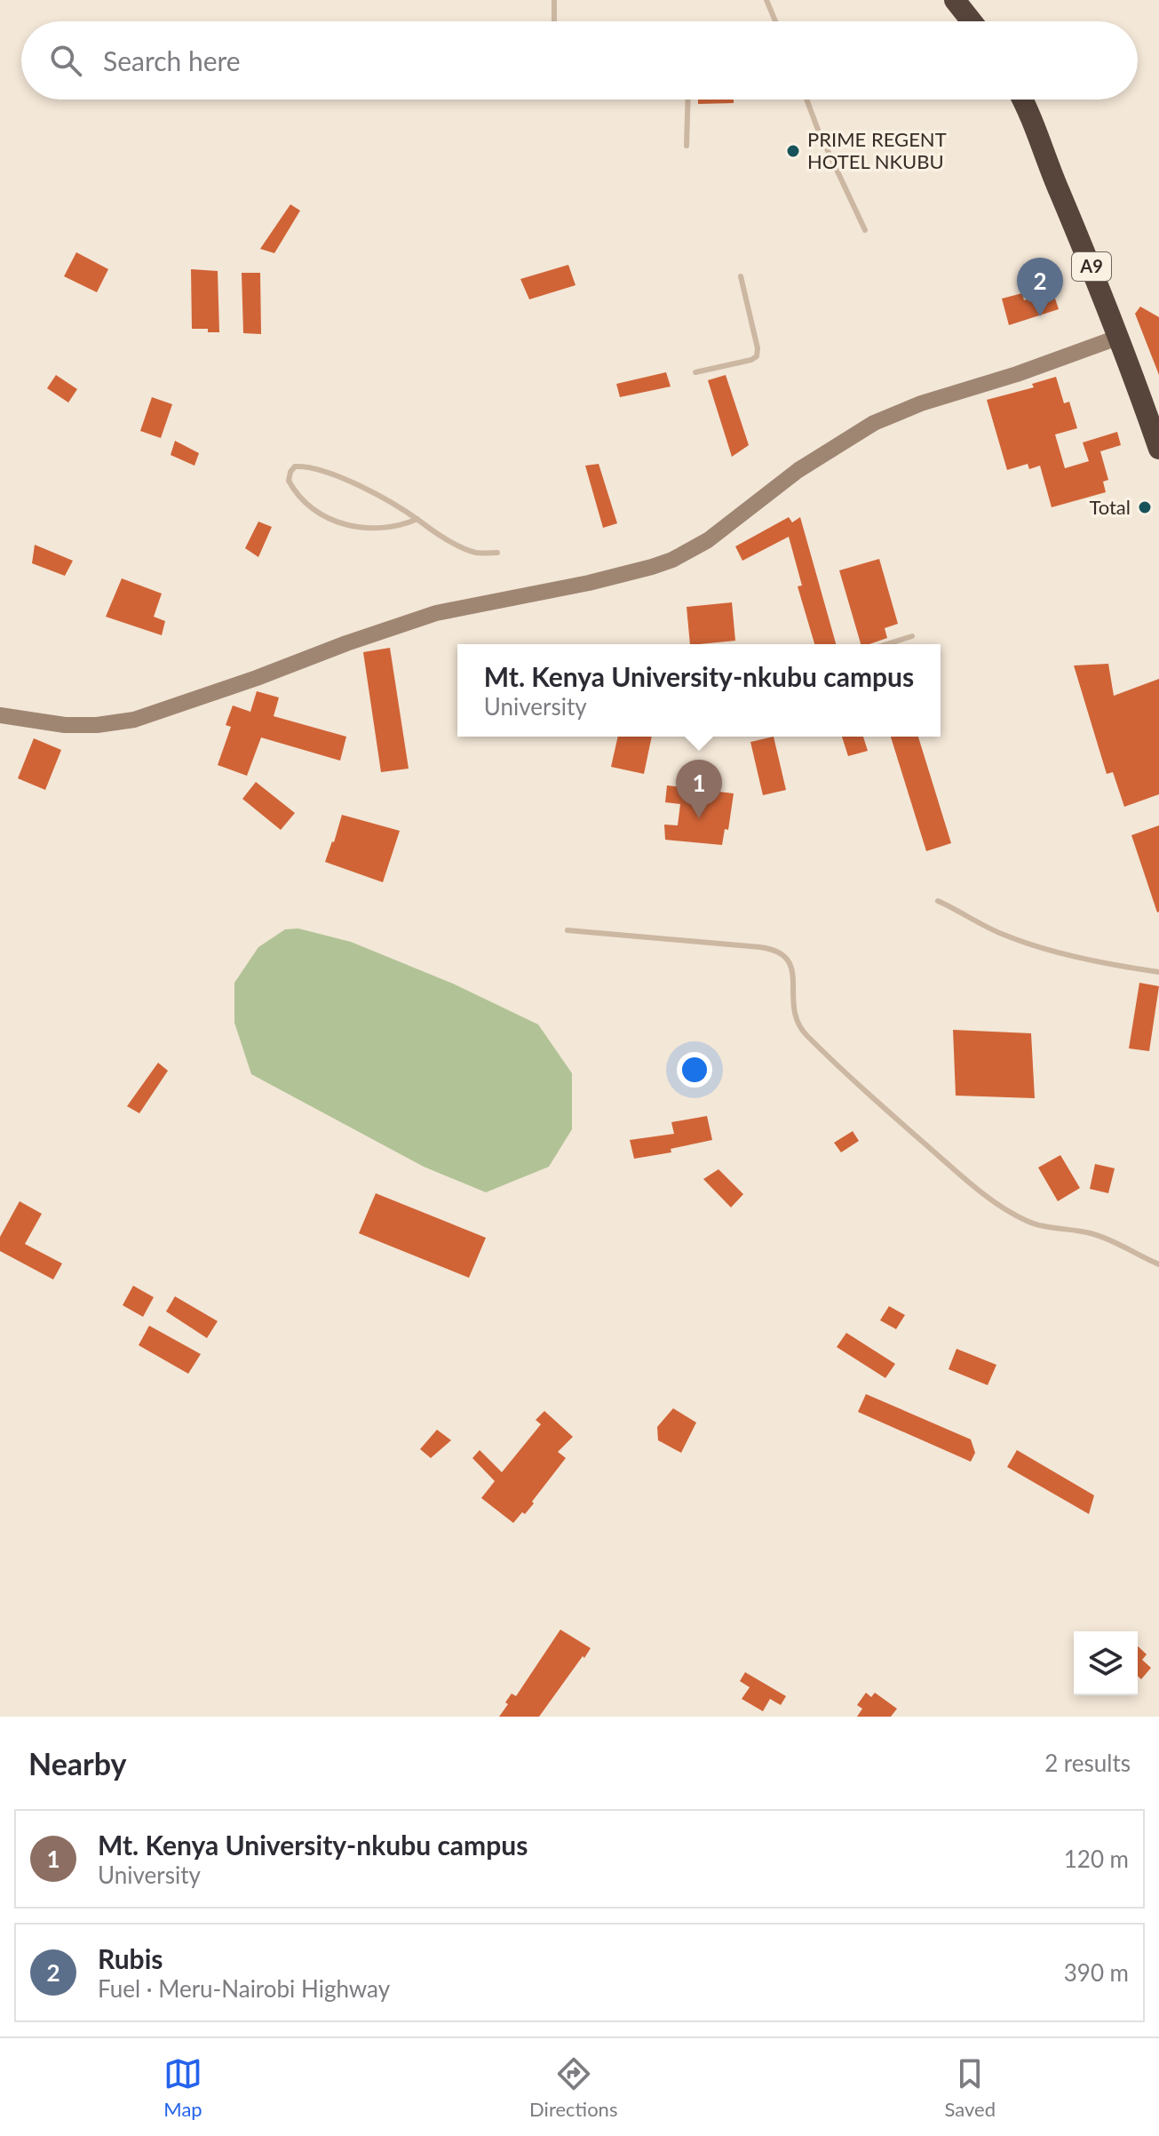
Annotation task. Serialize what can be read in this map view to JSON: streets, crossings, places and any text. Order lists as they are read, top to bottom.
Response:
{
  "streets": {
    "highway": ["A9"]
  },
  "places": ["PRIME REGENT HOTEL NKUBU", "Total"],
  "page": {
    "search": "Search here",
    "pins": ["2", "1"],
    "popup": ["Mt. Kenya University-nkubu campus", "University"],
    "heading": ["Nearby", "2 results"],
    "list": [
      {
        "mark": "1",
        "name": "Mt. Kenya University-nkubu campus",
        "note": "University",
        "value": "120 m"
      },
      {
        "mark": "2",
        "name": "Rubis",
        "note": "Fuel · Meru-Nairobi Highway",
        "value": "390 m"
      }
    ],
    "nav": ["Map", "Directions", "Saved"]
  }
}
